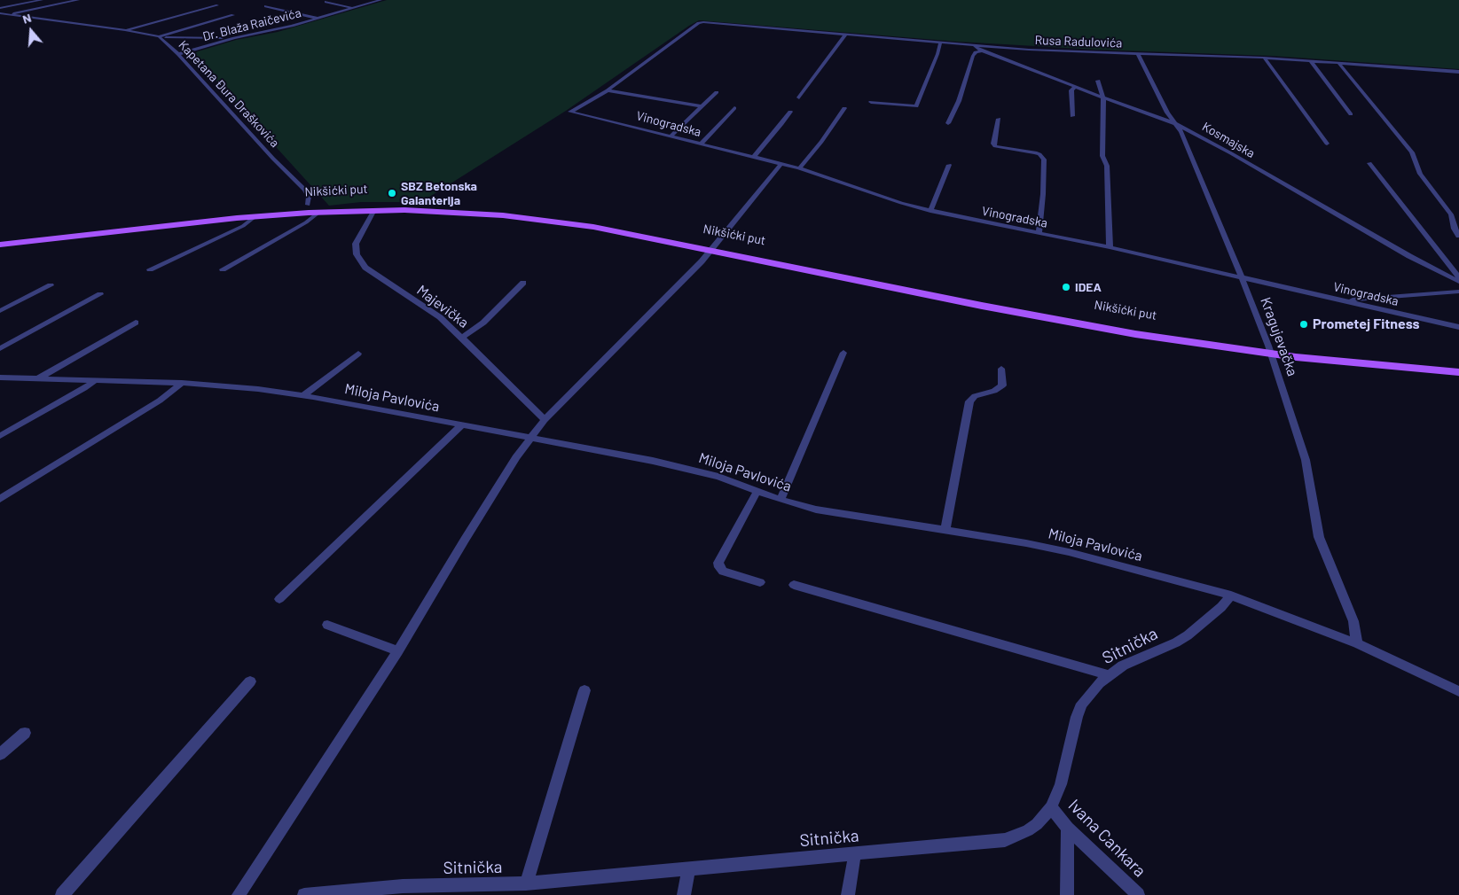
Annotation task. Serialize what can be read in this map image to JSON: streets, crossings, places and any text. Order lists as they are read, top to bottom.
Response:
{
  "streets": {
    "main road": ["Nikšićki put"],
    "street": [
      "Dr. Blaža Raičevića",
      "Rusa Radulovića",
      "Kapetana Đura Draškovića",
      "Vinogradska",
      "Kosmajska",
      "Majevička",
      "Kragujevačka",
      "Miloja Pavlovića",
      "Sitnička",
      "Ivana Cankara"
    ]
  },
  "crossings": [
    ["Dr. Blaža Raičevića", "Kapetana Đura Draškovića"],
    ["Rusa Radulovića", "Vinogradska"],
    ["Rusa Radulovića", "Kosmajska"],
    ["Rusa Radulovića", "Kragujevačka"],
    ["Kapetana Đura Draškovića", "Nikšićki put"],
    ["Vinogradska", "Kragujevačka"],
    ["Kosmajska", "Kragujevačka"],
    ["Kragujevačka", "Miloja Pavlovića"],
    ["Miloja Pavlovića", "Sitnička"],
    ["Sitnička", "Ivana Cankara"]
  ],
  "places": ["SBZ Betonska Galanterija", "IDEA", "Prometej Fitness"],
  "north": "top"
}
